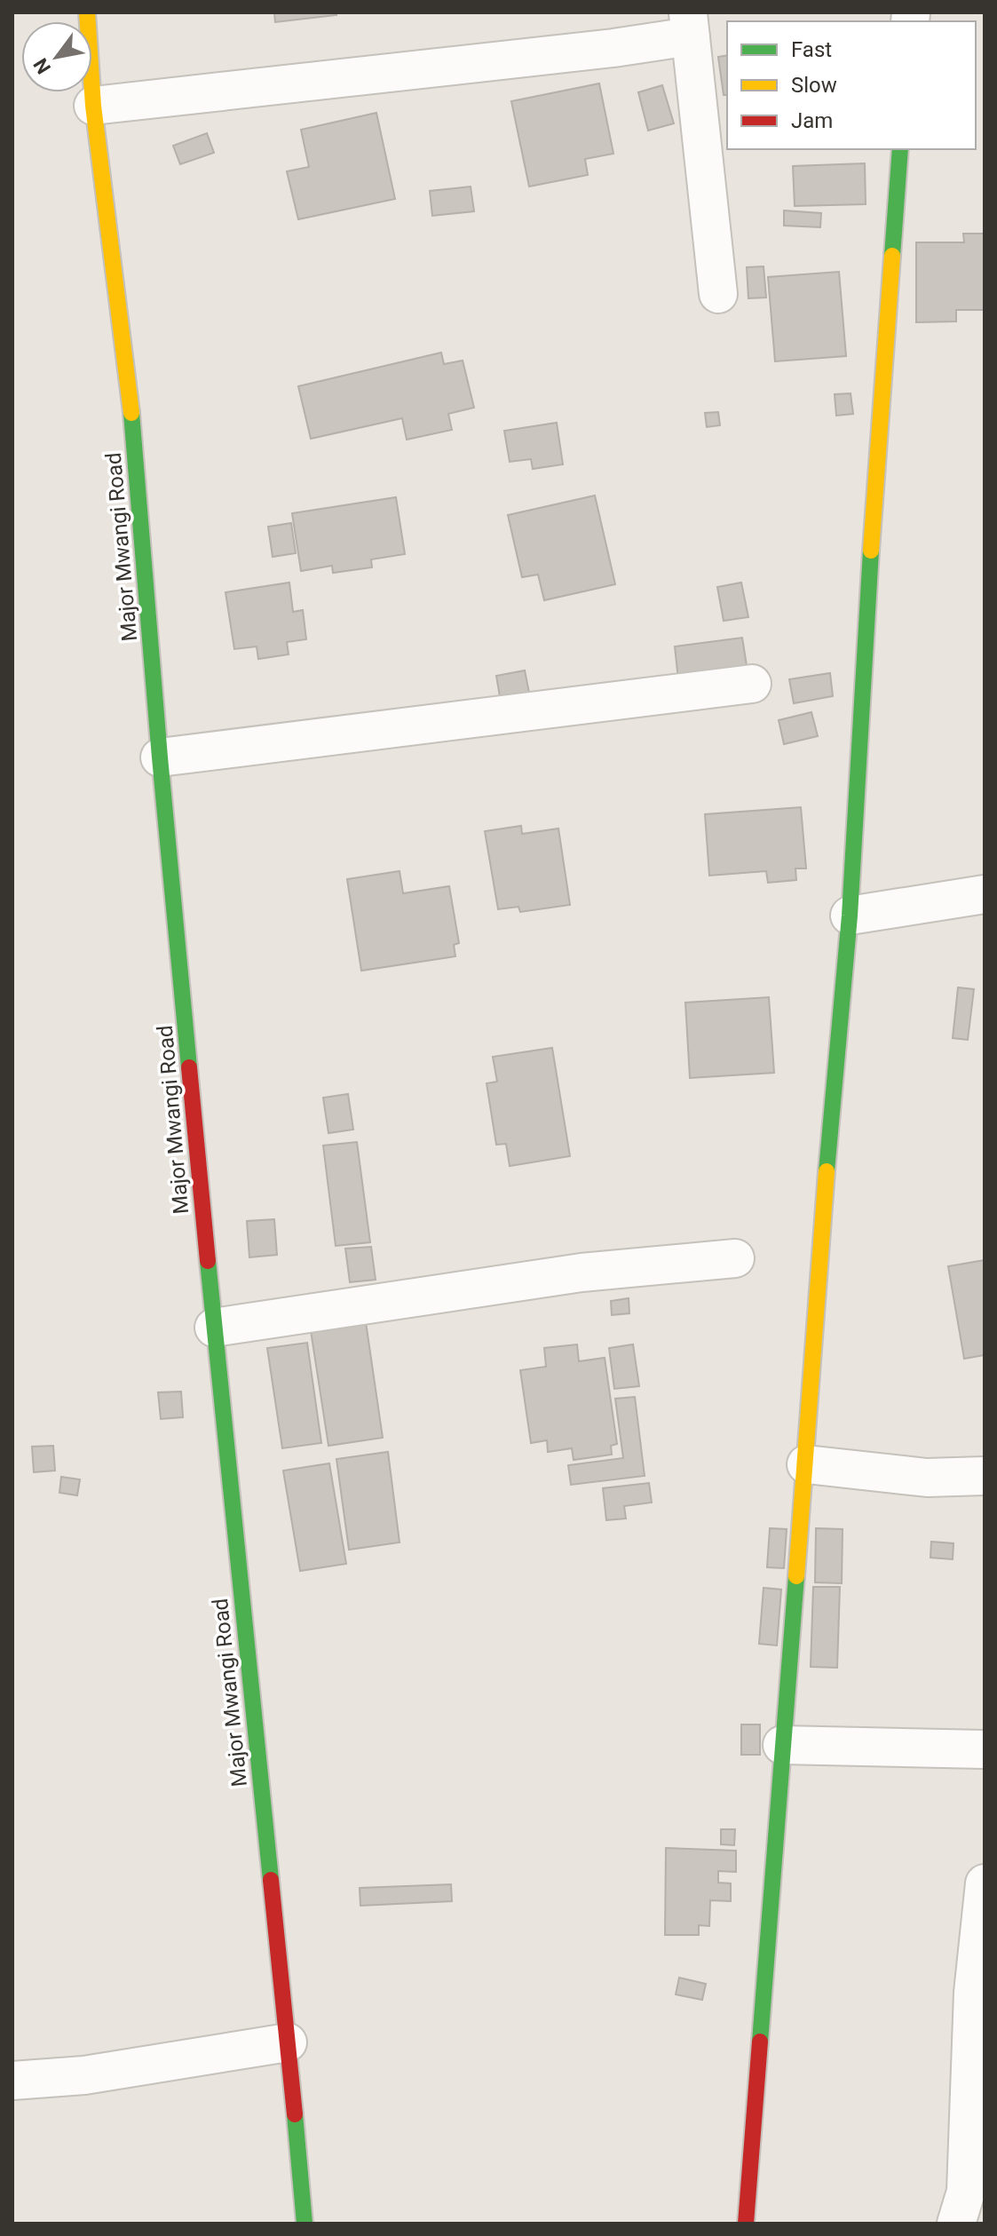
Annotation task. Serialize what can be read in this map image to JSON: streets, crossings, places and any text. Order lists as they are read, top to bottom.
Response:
{
  "streets": {
    "street": ["Major Mwangi Road"]
  },
  "legend": ["Fast", "Slow", "Jam"],
  "north": "bottom left"
}
